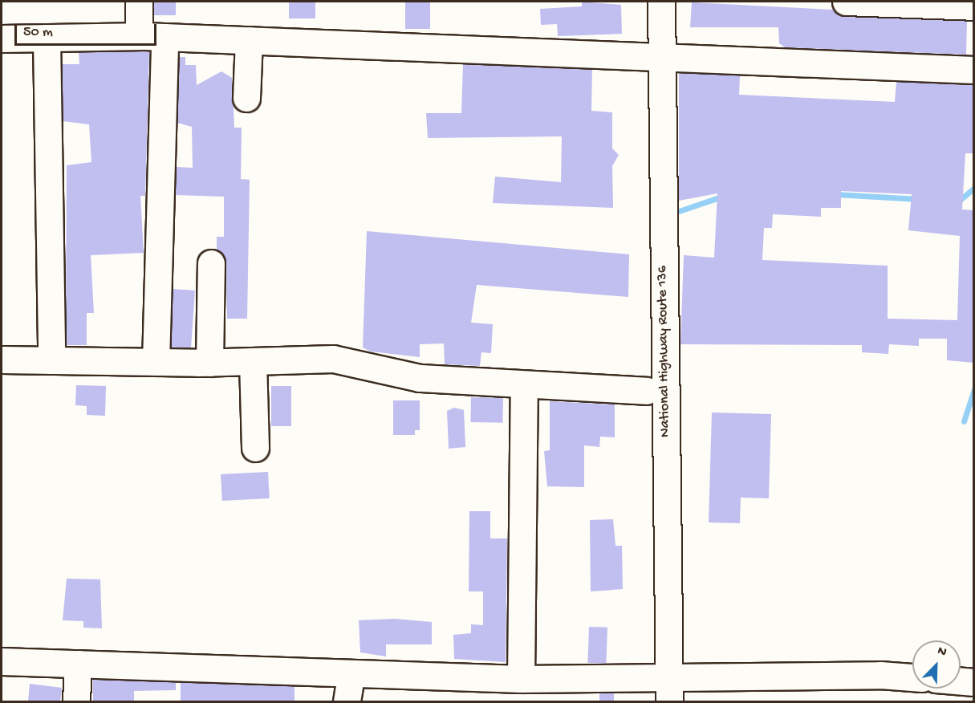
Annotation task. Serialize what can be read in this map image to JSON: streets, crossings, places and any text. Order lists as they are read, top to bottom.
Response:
{
  "streets": {
    "main road": ["National Highway Route 136"]
  },
  "scale_bar": "50 m",
  "north": "top right"
}
